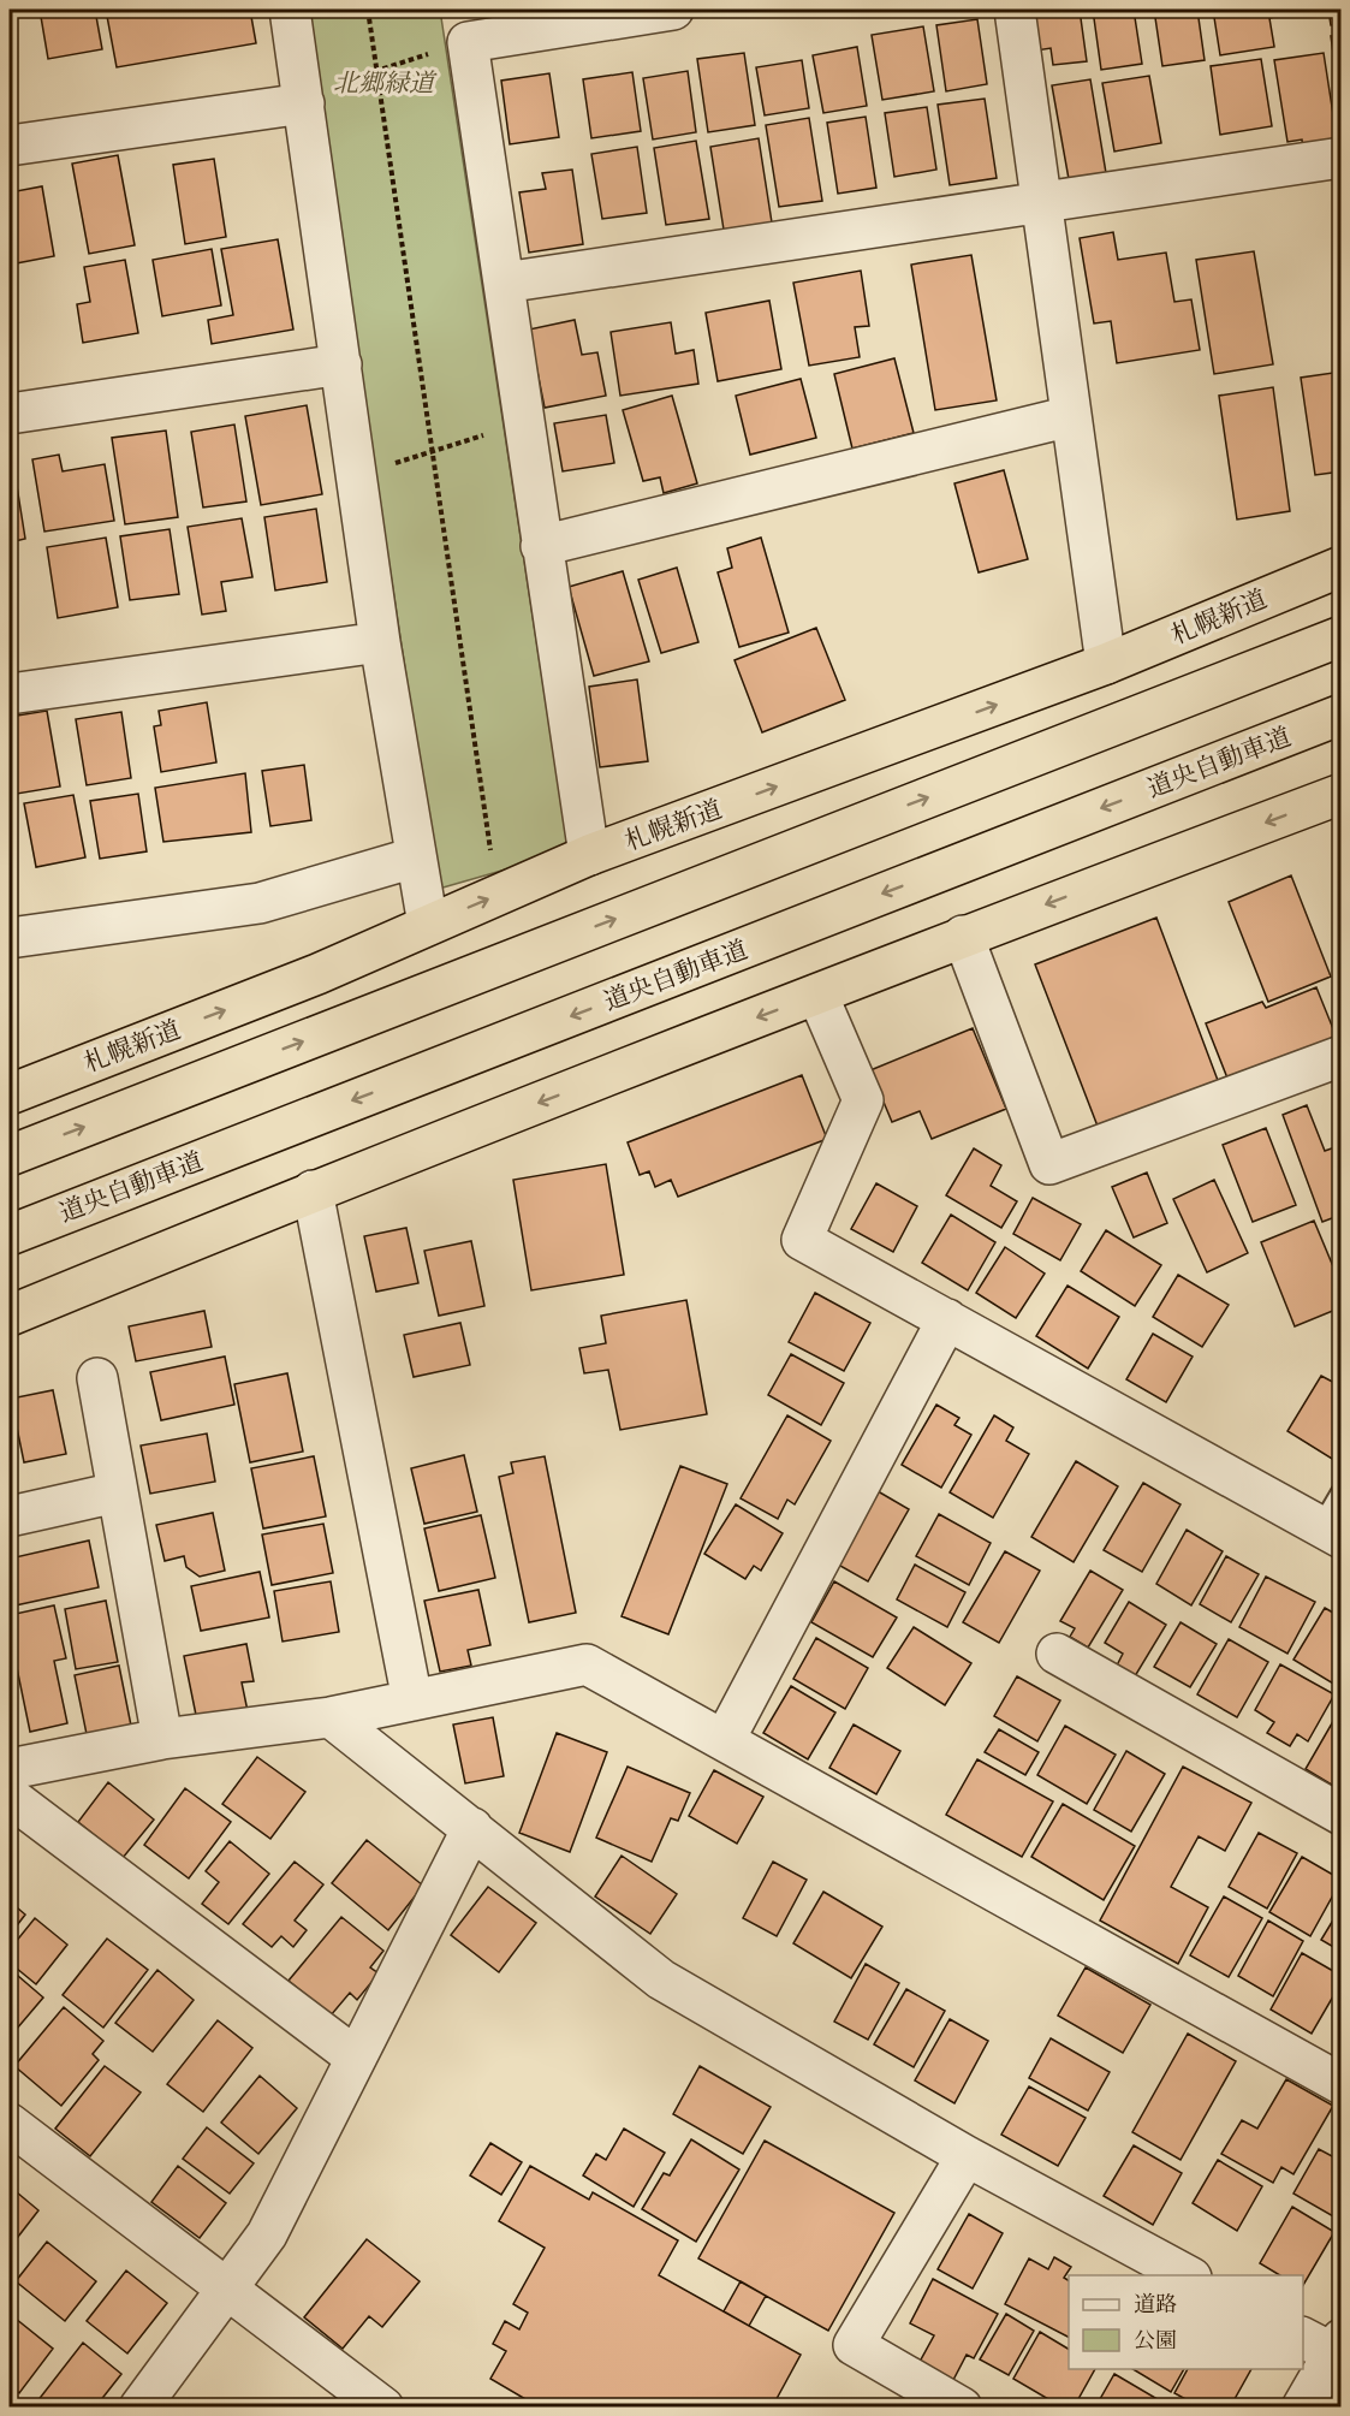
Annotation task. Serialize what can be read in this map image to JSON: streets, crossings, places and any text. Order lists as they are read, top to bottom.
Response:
{
  "streets": {
    "highway": ["札幌新道", "道央自動車道"]
  },
  "parks": ["北郷緑道"],
  "legend": ["道路", "公園"]
}
